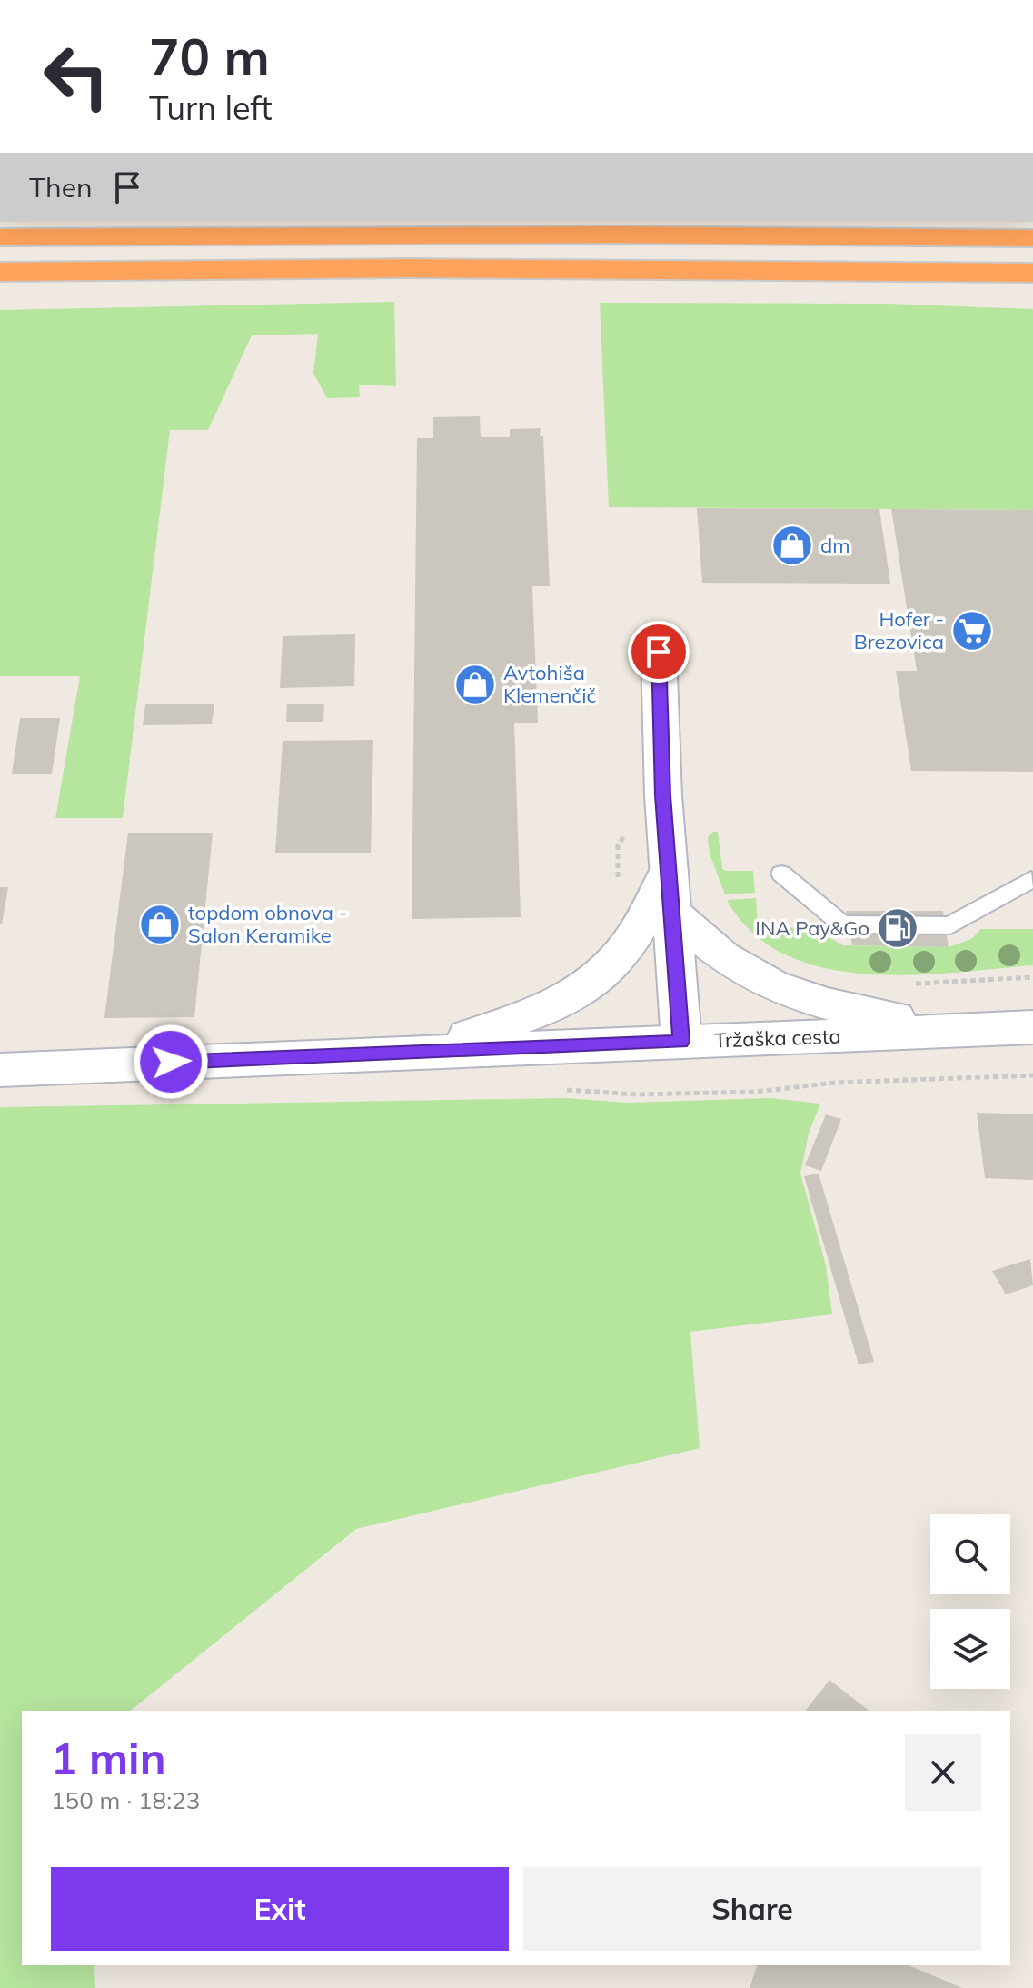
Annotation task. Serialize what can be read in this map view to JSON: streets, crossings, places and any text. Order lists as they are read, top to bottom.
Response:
{
  "streets": {
    "main road": ["Tržaška cesta"]
  },
  "places": {
    "shop": ["dm", "Avtohiša Klemenčič", "topdom obnova - Salon Keramike"],
    "supermarket": ["Hofer - Brezovica"],
    "fuel station": ["INA Pay&Go"]
  },
  "page": {
    "turn": ["70 m", "Turn left"],
    "then": "Then",
    "heading": ["1 min", "150 m · 18:23"],
    "buttons": ["Exit", "Share"]
  }
}
